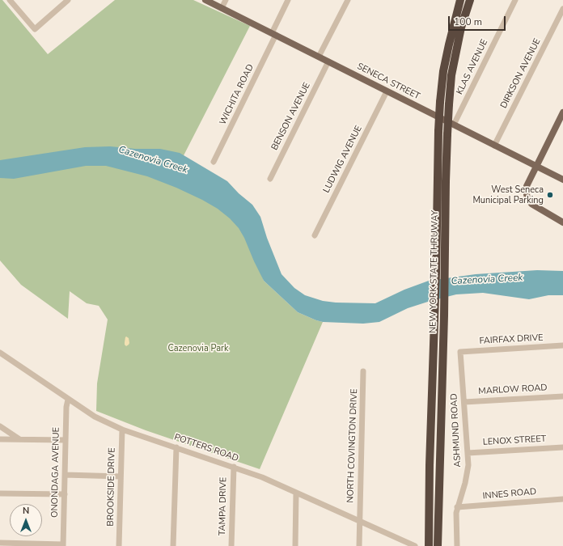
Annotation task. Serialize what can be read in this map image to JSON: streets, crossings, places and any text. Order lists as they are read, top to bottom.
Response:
{
  "streets": {
    "highway": ["NEW YORK STATE THRUWAY"],
    "main road": ["SENECA STREET"],
    "street": [
      "KLAS AVENUE",
      "DIRKSON AVENUE",
      "WICHITA ROAD",
      "BENSON AVENUE",
      "LUDWIG AVENUE",
      "FAIRFAX DRIVE",
      "MARLOW ROAD",
      "ASHMUND ROAD",
      "LENOX STREET",
      "NORTH COVINGTON DRIVE",
      "POTTERS ROAD",
      "ONONDAGA AVENUE",
      "BROOKSIDE DRIVE",
      "INNES ROAD",
      "TAMPA DRIVE"
    ]
  },
  "crossings": [
    ["KLAS AVENUE", "SENECA STREET"],
    ["DIRKSON AVENUE", "SENECA STREET"],
    ["SENECA STREET", "WICHITA ROAD"],
    ["SENECA STREET", "BENSON AVENUE"],
    ["SENECA STREET", "LUDWIG AVENUE"],
    ["FAIRFAX DRIVE", "ASHMUND ROAD"],
    ["MARLOW ROAD", "ASHMUND ROAD"],
    ["ASHMUND ROAD", "LENOX STREET"],
    ["ASHMUND ROAD", "INNES ROAD"],
    ["NORTH COVINGTON DRIVE", "POTTERS ROAD"],
    ["POTTERS ROAD", "ONONDAGA AVENUE"],
    ["POTTERS ROAD", "BROOKSIDE DRIVE"],
    ["POTTERS ROAD", "TAMPA DRIVE"]
  ],
  "water": ["Cazenovia Creek"],
  "parks": ["Cazenovia Park"],
  "places": ["West Seneca Municipal Parking"],
  "scale_bar": "100 m",
  "north": "top"
}
